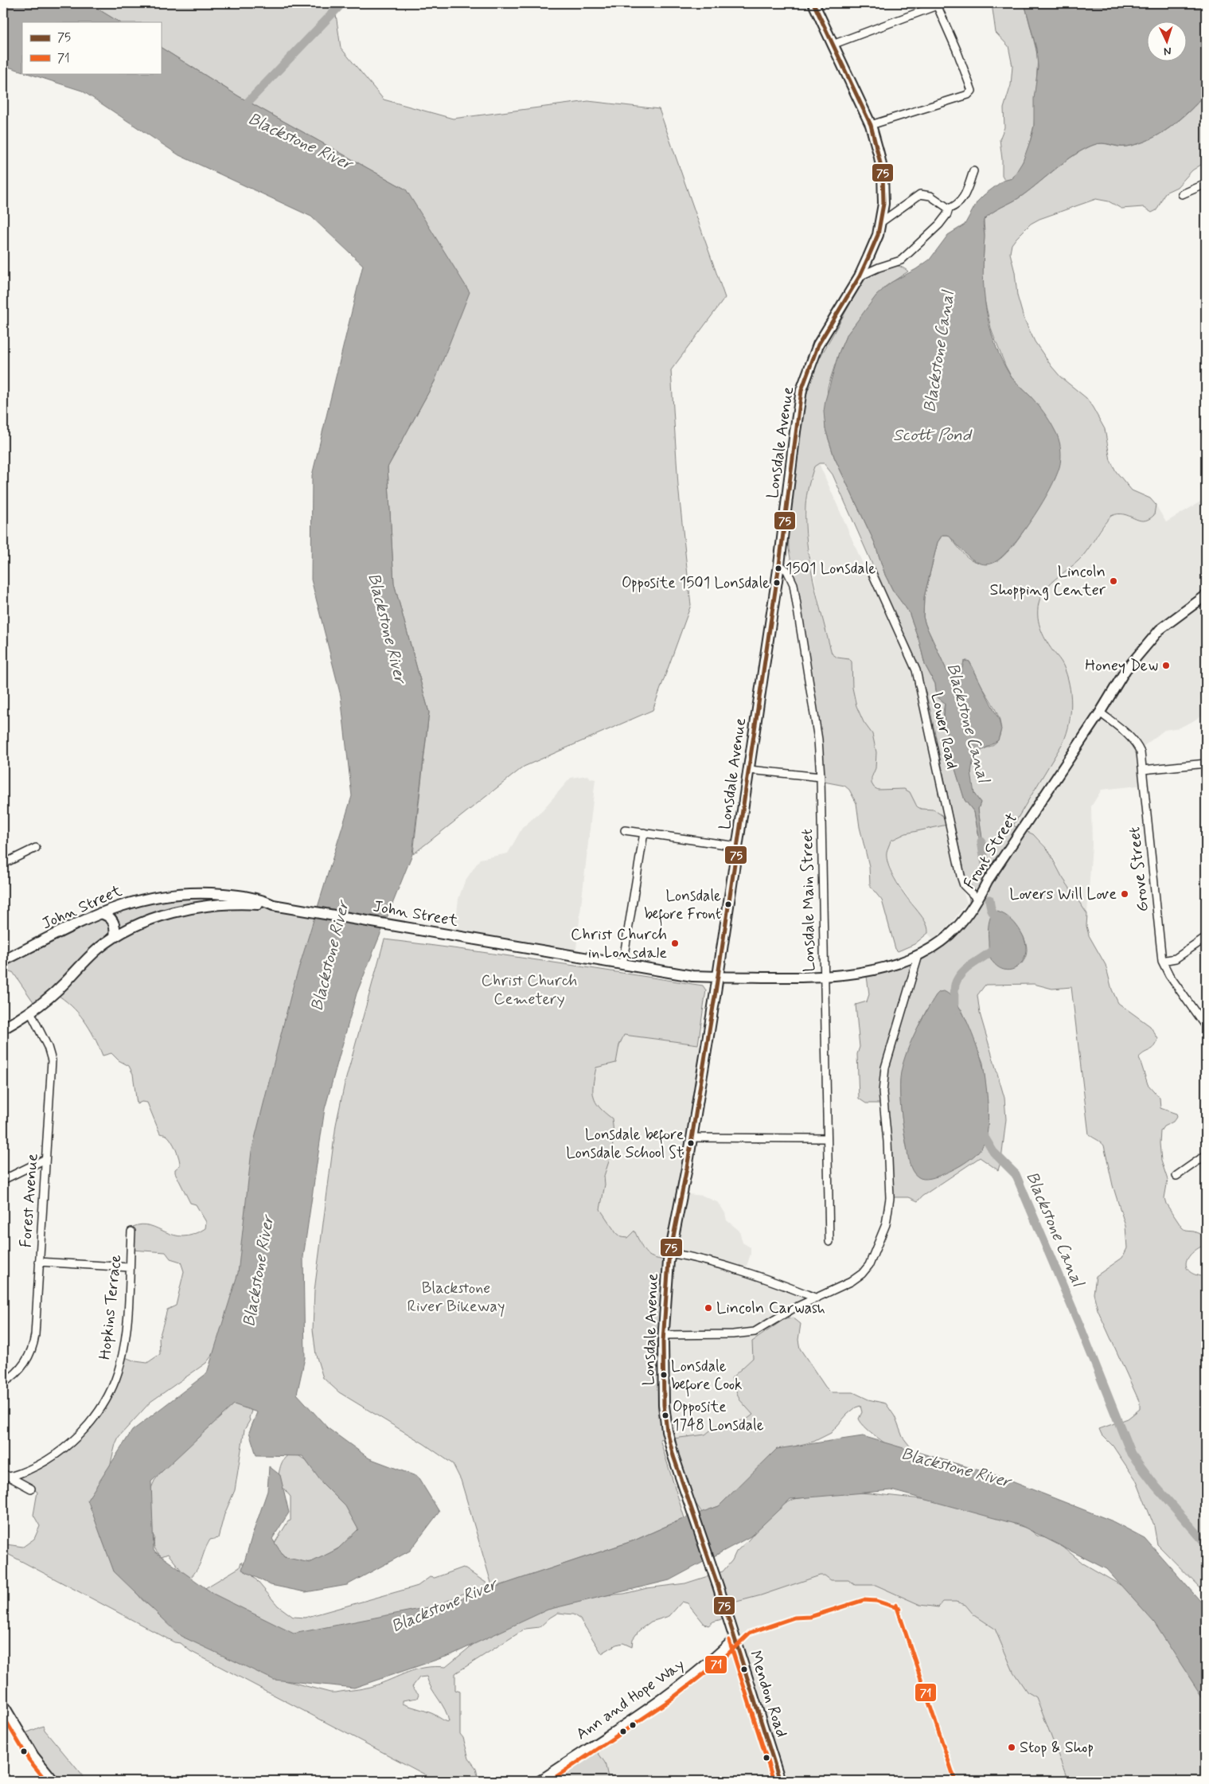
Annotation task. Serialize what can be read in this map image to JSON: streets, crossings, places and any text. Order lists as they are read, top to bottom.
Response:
{
  "streets": {
    "main road": [
      "Lonsdale Avenue",
      "Front Street",
      "John Street",
      "Mendon Road",
      "Ann and Hope Way"
    ],
    "street": [
      "Lower Road",
      "Grove Street",
      "Lonsdale Main Street",
      "Forest Avenue",
      "Hopkins Terrace"
    ]
  },
  "crossings": [
    ["Lonsdale Avenue", "Front Street"],
    ["Lonsdale Avenue", "Lonsdale Main Street"],
    ["Lonsdale Avenue", "John Street"],
    ["Lonsdale Avenue", "Mendon Road"],
    ["Lower Road", "Front Street"],
    ["Front Street", "Grove Street"],
    ["Front Street", "Lonsdale Main Street"],
    ["Front Street", "John Street"],
    ["Mendon Road", "Ann and Hope Way"]
  ],
  "water": ["Blackstone River", "Blackstone Canal", "Scott Pond"],
  "parks": ["Christ Church Cemetery", "Blackstone River Bikeway"],
  "places": [
    "1501 Lonsdale",
    "Lincoln Shopping Center",
    "Opposite 1501 Lonsdale",
    "Honey Dew",
    "Lovers Will Love",
    "Lonsdale before Front",
    "Christ Church in Lonsdale",
    "Lonsdale before Lonsdale School St",
    "Lincoln Carwash",
    "Lonsdale before Cook",
    "Opposite 1748 Lonsdale",
    "Stop & Shop"
  ],
  "lines": ["transit line 75", "transit line 71"],
  "legend": ["75", "71"],
  "north": "bottom"
}
